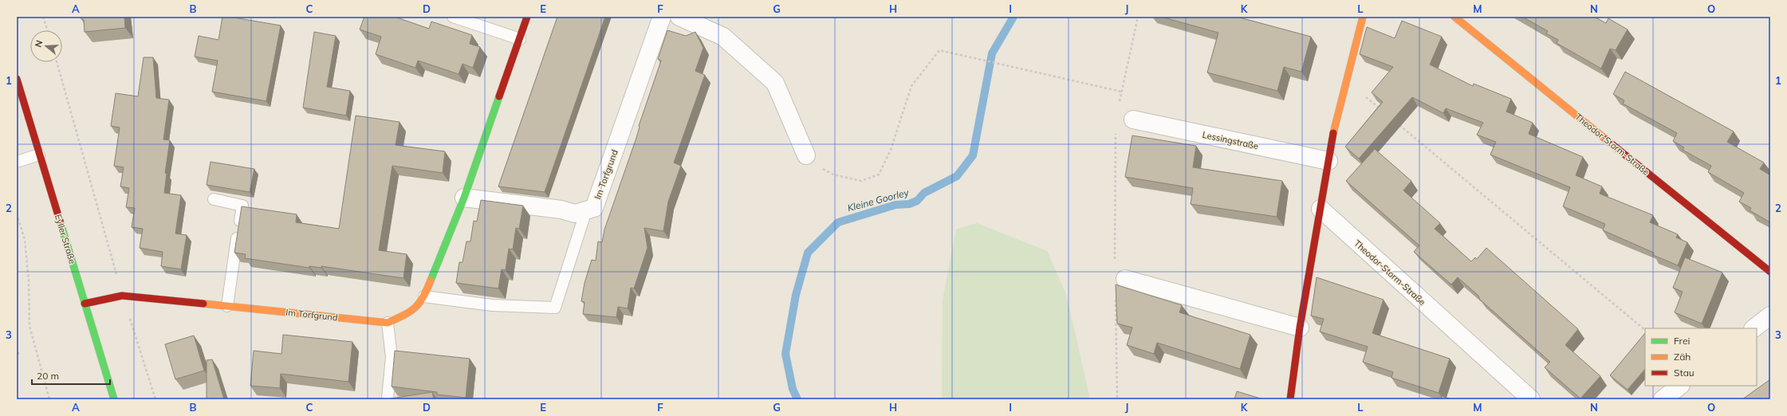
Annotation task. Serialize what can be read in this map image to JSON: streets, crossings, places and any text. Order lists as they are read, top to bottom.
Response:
{
  "streets": {
    "street": [
      "Lessingstraße",
      "Theodor-Storm-Straße",
      "Im Torfgrund",
      "Eyller Straße"
    ]
  },
  "crossings": [
    ["Im Torfgrund", "Eyller Straße"]
  ],
  "water": ["Kleine Goorley"],
  "legend": ["Frei", "Zäh", "Stau"],
  "scale_bar": "20 m",
  "north": "left",
  "grid": {
    "columns": [
      "A",
      "B",
      "C",
      "D",
      "E",
      "F",
      "G",
      "H",
      "I",
      "J",
      "K",
      "L",
      "M",
      "N",
      "O"
    ],
    "rows": ["1", "2", "3"]
  }
}
